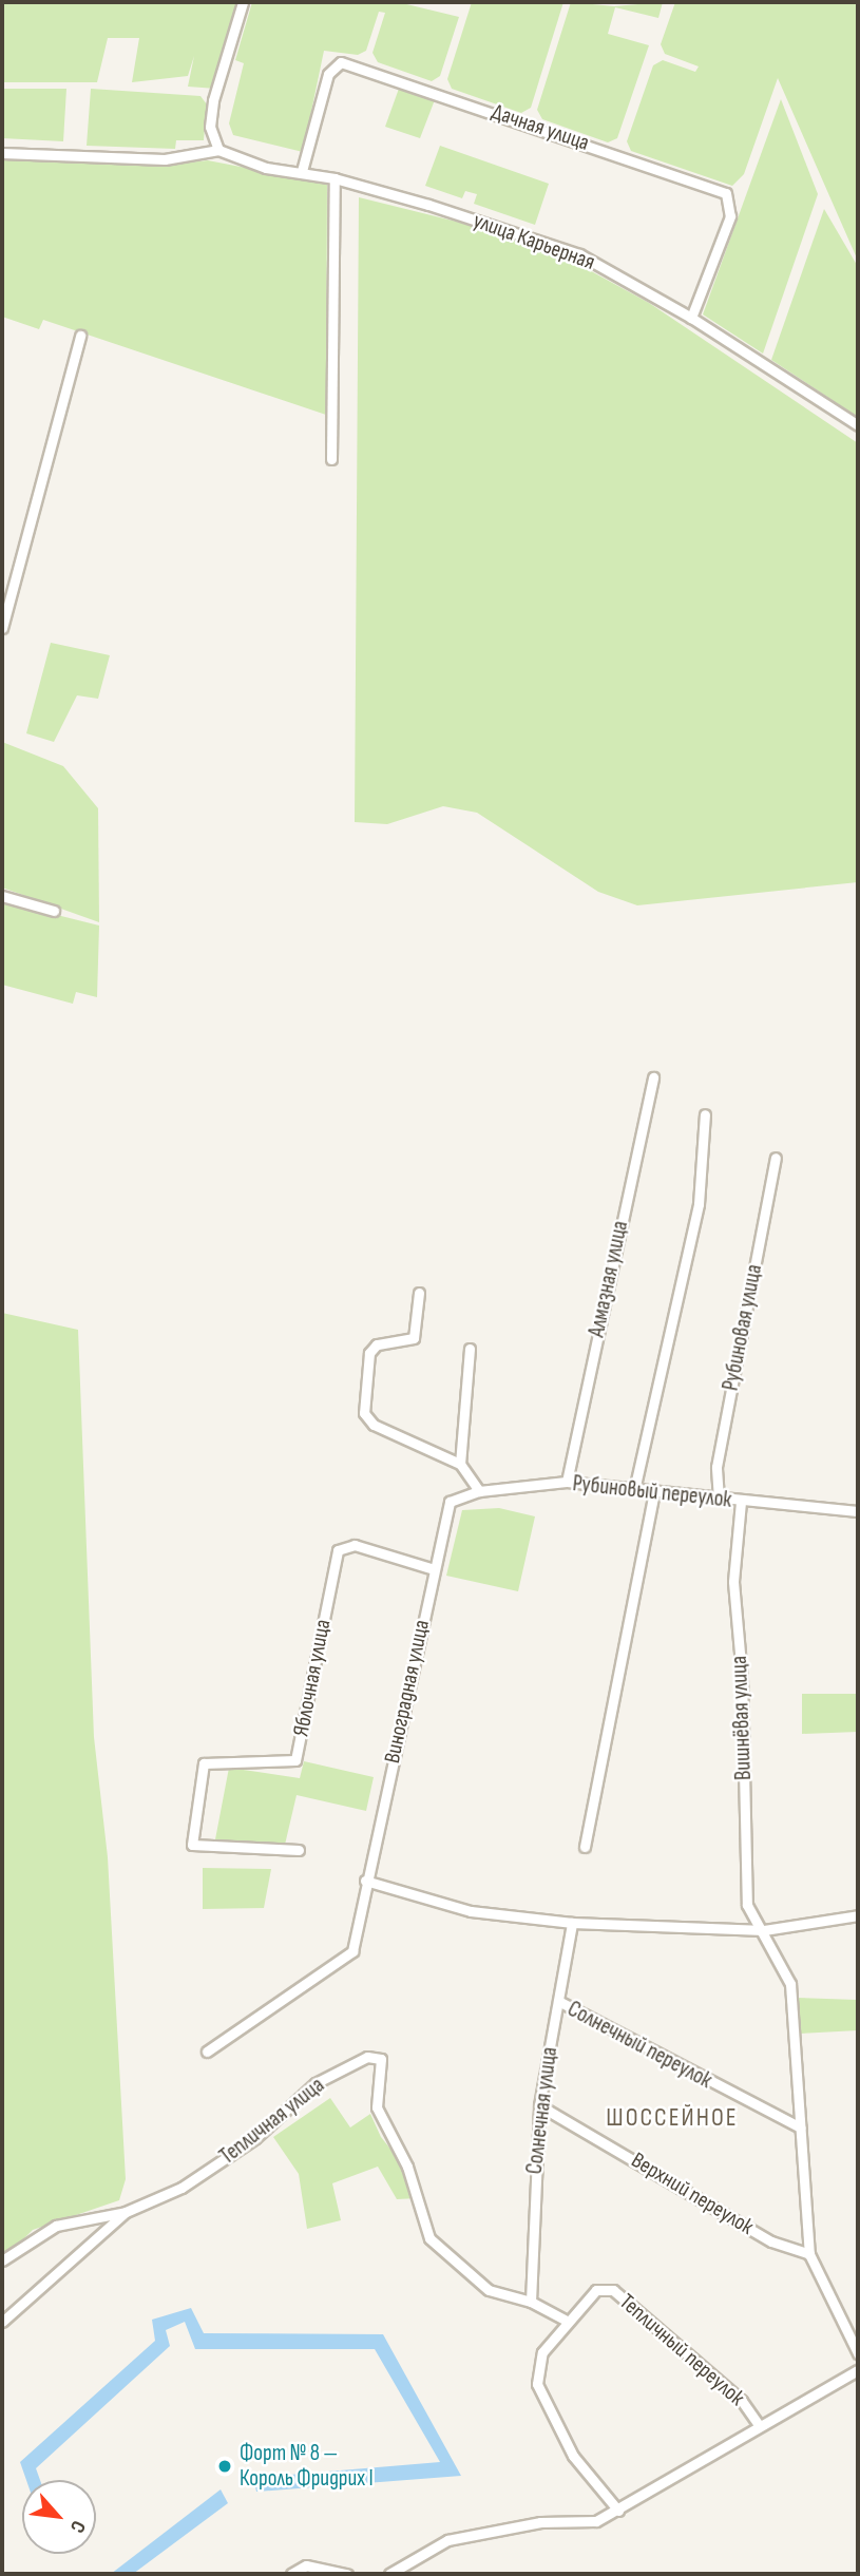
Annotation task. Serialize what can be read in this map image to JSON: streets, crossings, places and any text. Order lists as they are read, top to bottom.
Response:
{
  "streets": {
    "street": [
      "Дачная улица",
      "улица Карьерная",
      "Алмазная улица",
      "Рубиновая улица",
      "Рубиновый переулок",
      "Яблочная улица",
      "Виноградная улица",
      "Вишнёвая улица",
      "Солнечный переулок",
      "Солнечная улица",
      "Тепличная улица",
      "Верхний переулок",
      "Тепличный переулок"
    ]
  },
  "crossings": [
    ["Дачная улица", "улица Карьерная"],
    ["Алмазная улица", "Рубиновый переулок"],
    ["Рубиновая улица", "Рубиновый переулок"],
    ["Рубиновый переулок", "Виноградная улица"],
    ["Рубиновый переулок", "Вишнёвая улица"],
    ["Яблочная улица", "Виноградная улица"],
    ["Вишнёвая улица", "Солнечный переулок"],
    ["Вишнёвая улица", "Верхний переулок"],
    ["Солнечный переулок", "Солнечная улица"],
    ["Солнечная улица", "Тепличная улица"],
    ["Солнечная улица", "Верхний переулок"],
    ["Тепличная улица", "Тепличный переулок"]
  ],
  "districts": ["ШОССЕЙНОЕ"],
  "places": ["Форт № 8 — Король Фридрих I"],
  "north": "bottom right"
}
